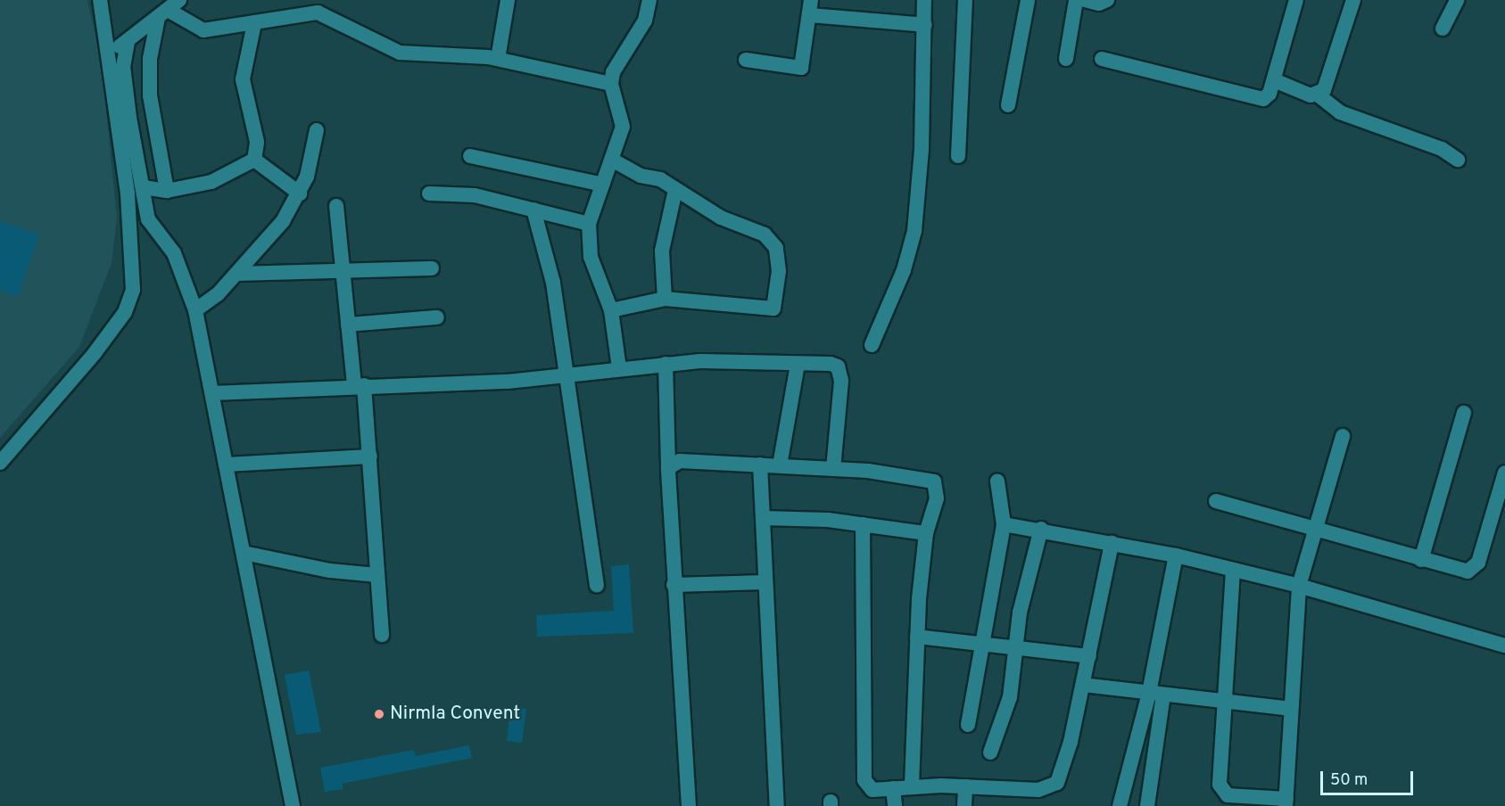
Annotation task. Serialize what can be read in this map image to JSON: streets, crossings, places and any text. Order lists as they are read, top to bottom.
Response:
{
  "places": ["Nirmla Convent"],
  "scale_bar": "50 m"
}
